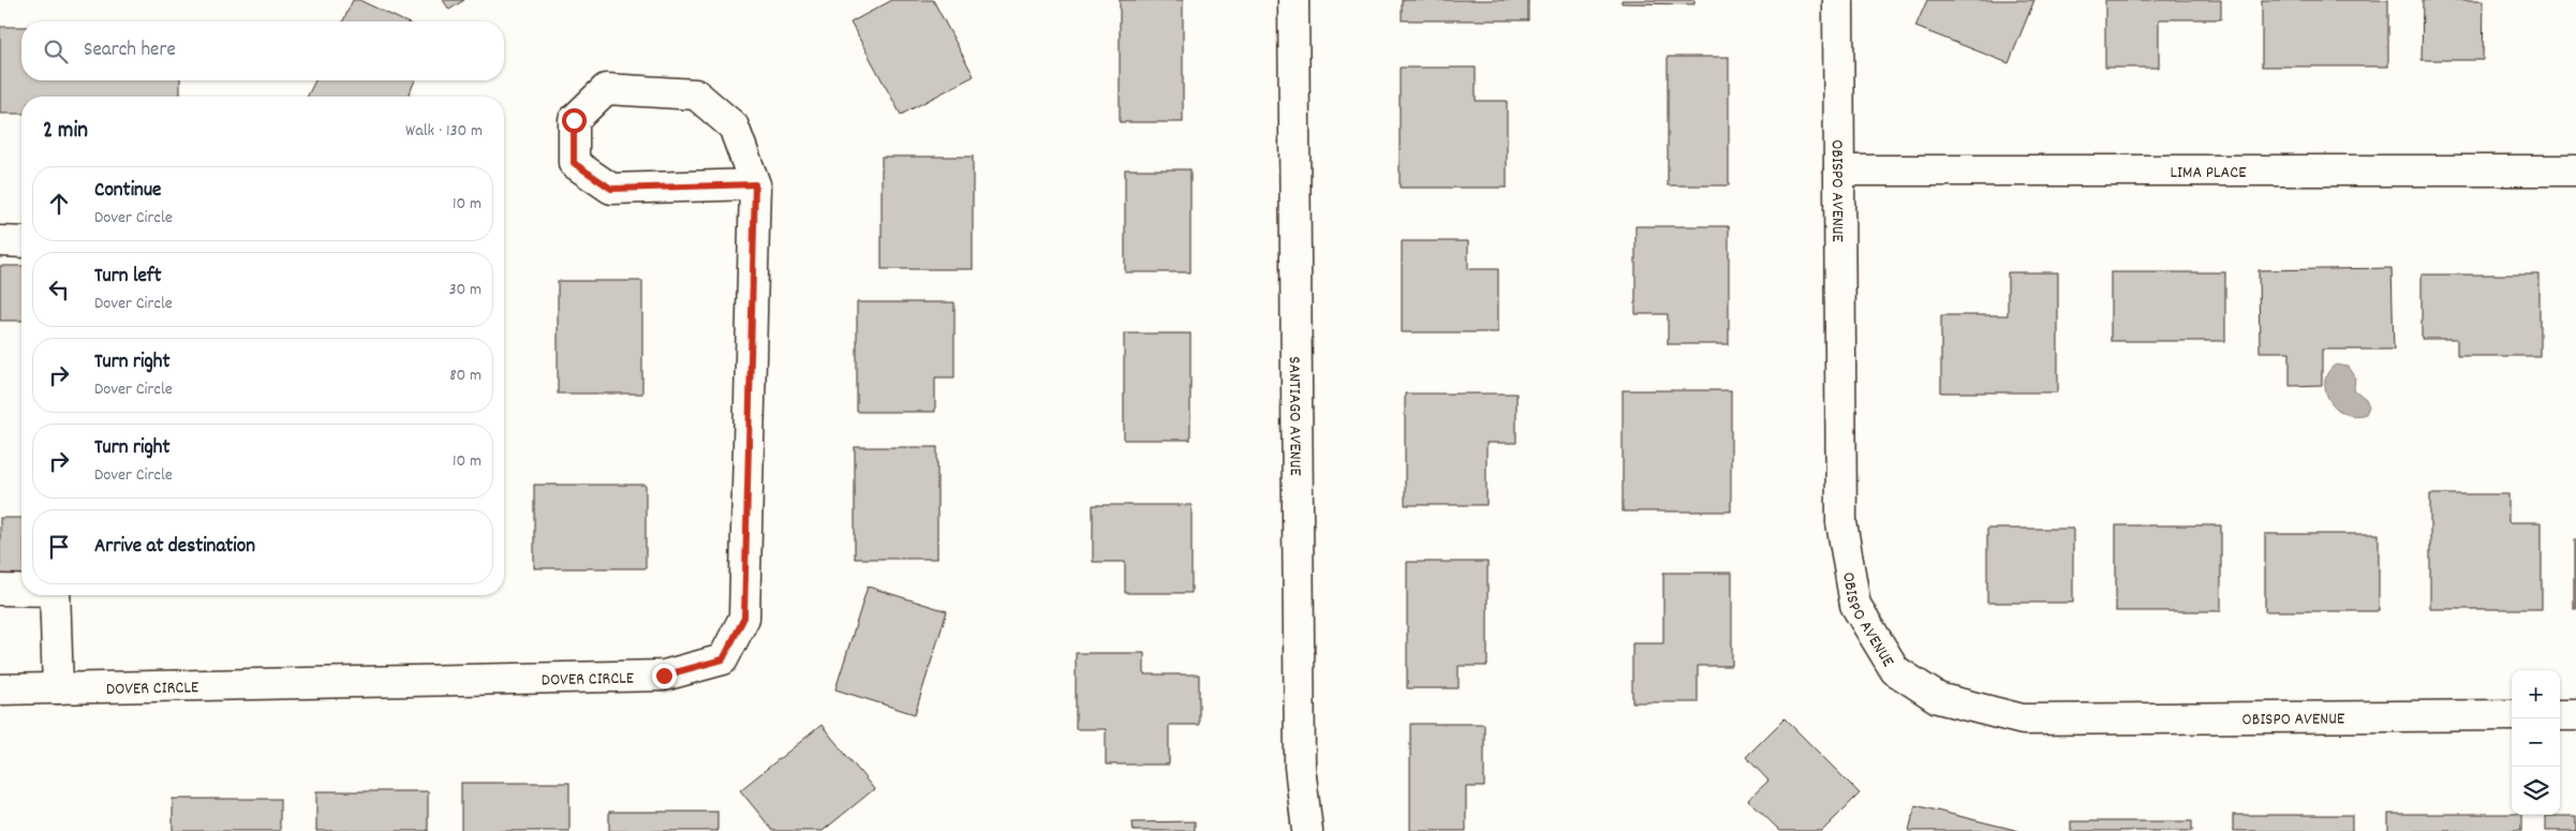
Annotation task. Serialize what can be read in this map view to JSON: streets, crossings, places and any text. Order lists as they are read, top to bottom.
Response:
{
  "streets": {
    "street": [
      "LIMA PLACE",
      "OBISPO AVENUE",
      "SANTIAGO AVENUE",
      "DOVER CIRCLE"
    ]
  },
  "crossings": [
    ["LIMA PLACE", "OBISPO AVENUE"]
  ],
  "page": {
    "search": "Search here",
    "heading": ["2 min", "Walk · 130 m"],
    "list": [
      ["Continue", "Dover Circle", "10 m"],
      ["Turn left", "Dover Circle", "30 m"],
      ["Turn right", "Dover Circle", "80 m"],
      ["Turn right", "Dover Circle", "10 m"],
      "Arrive at destination"
    ],
    "map_buttons": ["+", "−"]
  }
}
